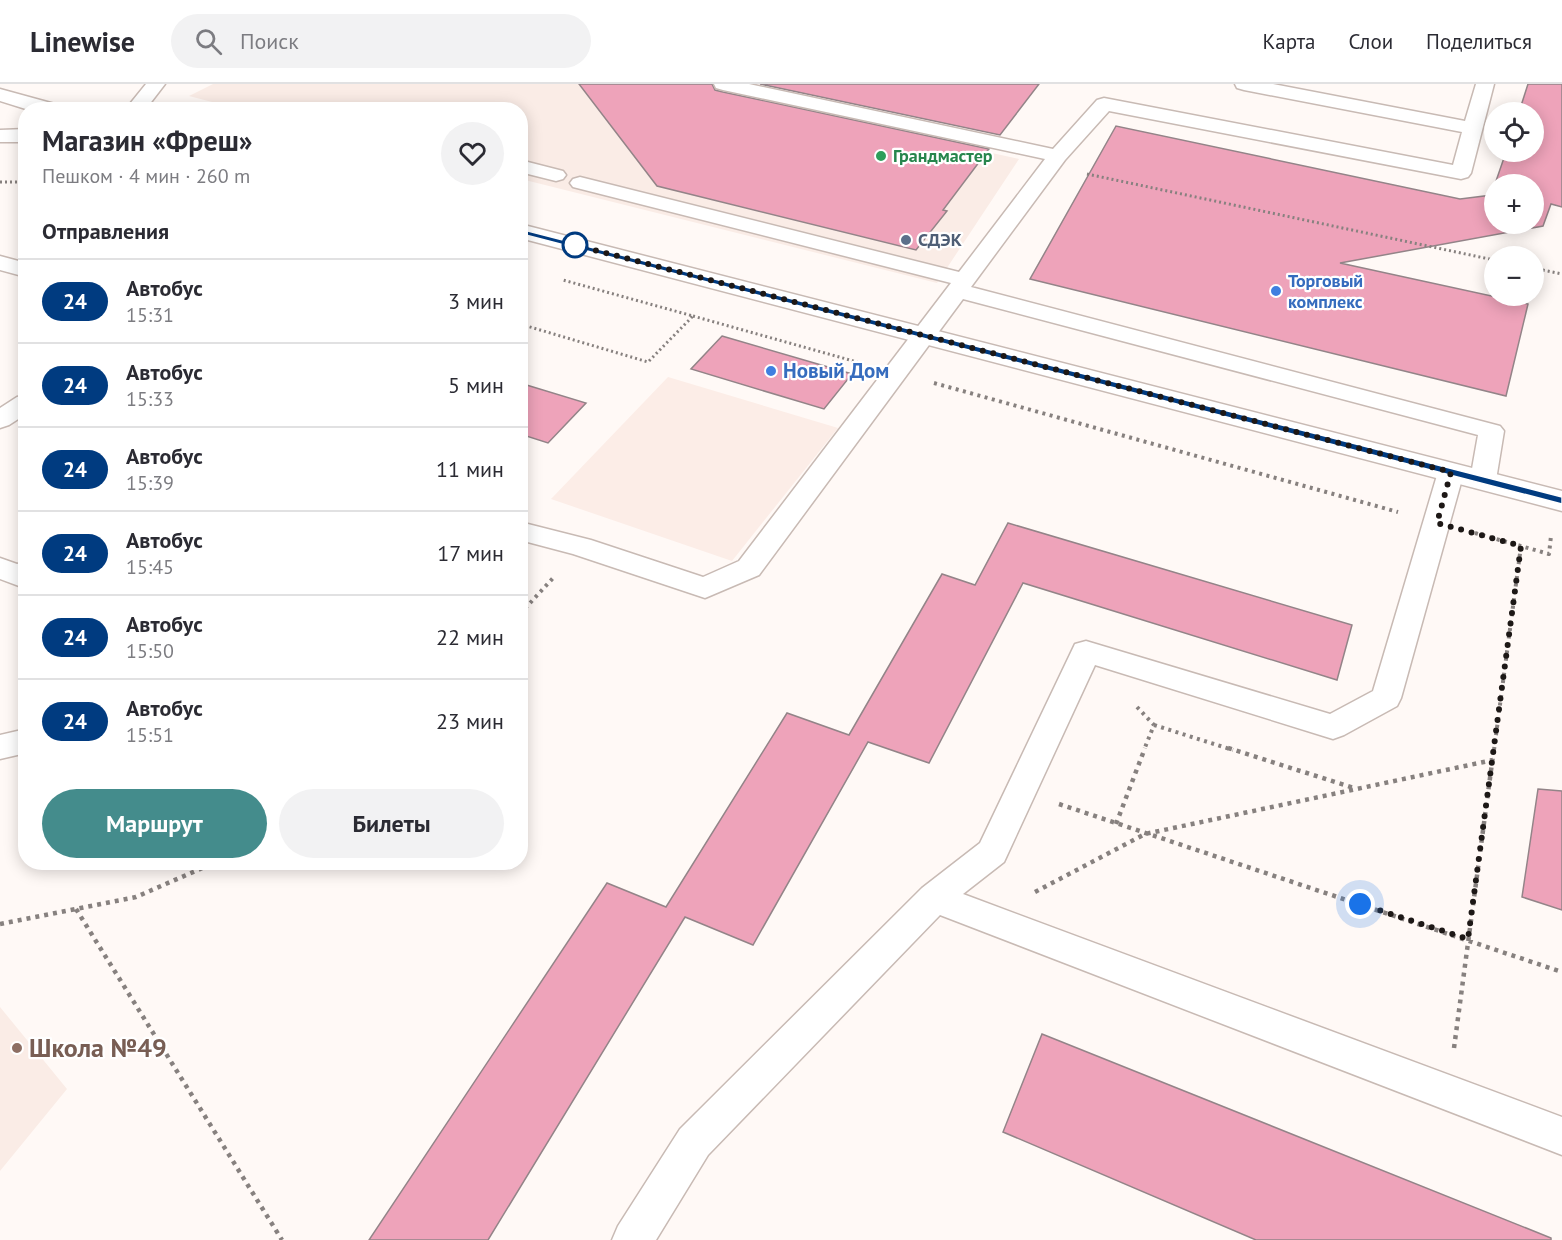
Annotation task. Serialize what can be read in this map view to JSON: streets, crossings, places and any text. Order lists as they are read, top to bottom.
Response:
{
  "places": [
    "Грандмастер",
    "СДЭК",
    "Торговый комплекс",
    "Новый Дом",
    "Школа №49"
  ],
  "lines": ["bus line 24"],
  "page": {
    "header": "Linewise",
    "search": "Поиск",
    "nav": ["Карта", "Слои", "Поделиться"],
    "map_buttons": ["+", "−"],
    "heading": [
      ["Магазин «Фреш»", "Пешком · 4 мин · 260 m"],
      "Отправления"
    ],
    "list": [
      {
        "mark": "24",
        "name": "Автобус",
        "note": "15:31",
        "value": "3 мин"
      },
      {
        "mark": "24",
        "name": "Автобус",
        "note": "15:33",
        "value": "5 мин"
      },
      {
        "mark": "24",
        "name": "Автобус",
        "note": "15:39",
        "value": "11 мин"
      },
      {
        "mark": "24",
        "name": "Автобус",
        "note": "15:45",
        "value": "17 мин"
      },
      {
        "mark": "24",
        "name": "Автобус",
        "note": "15:50",
        "value": "22 мин"
      },
      {
        "mark": "24",
        "name": "Автобус",
        "note": "15:51",
        "value": "23 мин"
      }
    ],
    "buttons": ["Маршрут", "Билеты"]
  }
}
